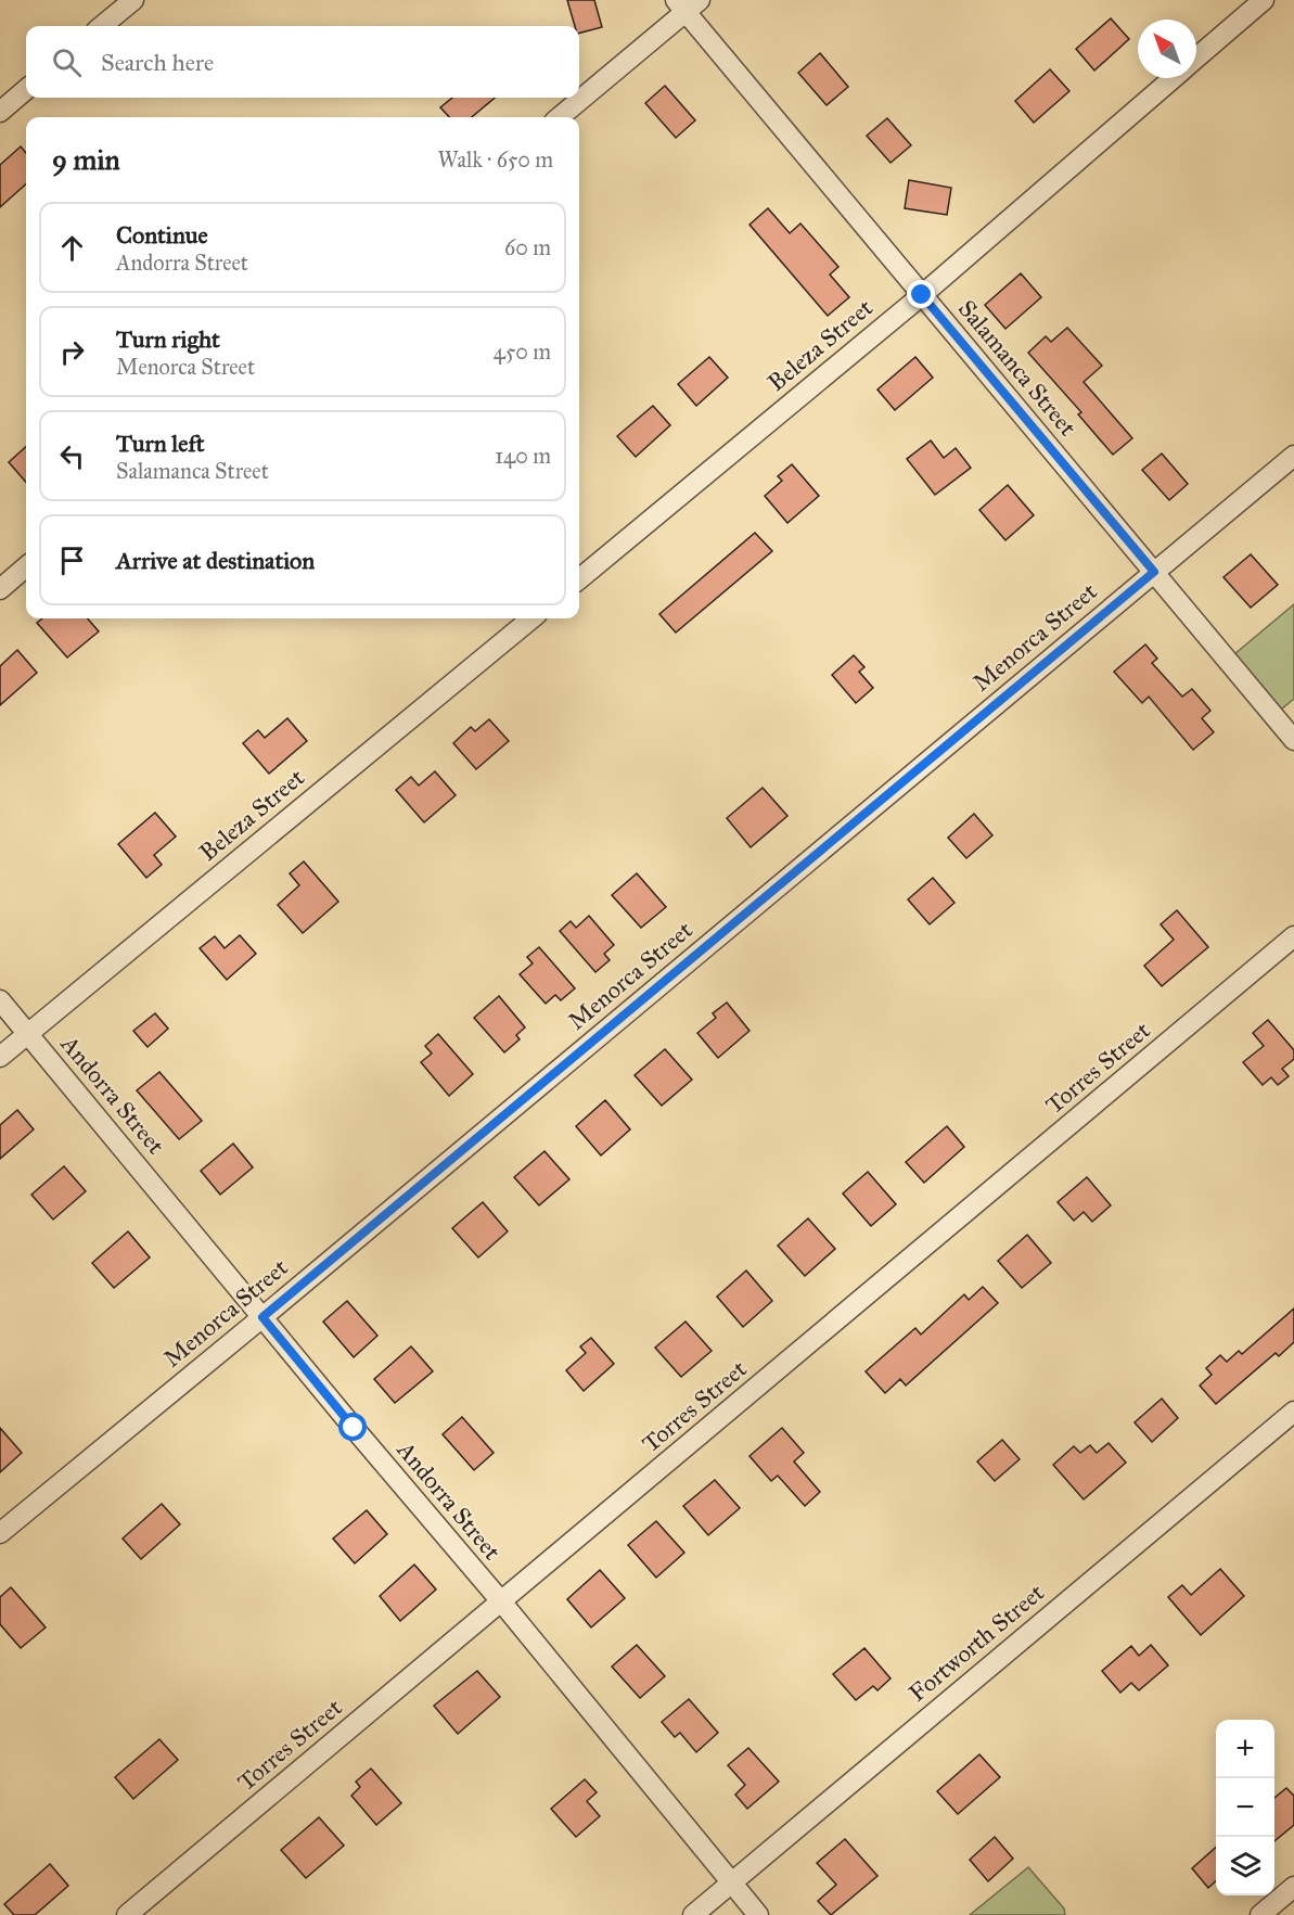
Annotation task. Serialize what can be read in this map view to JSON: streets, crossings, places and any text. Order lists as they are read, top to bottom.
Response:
{
  "streets": {
    "street": [
      "Beleza Street",
      "Salamanca Street",
      "Menorca Street",
      "Torres Street",
      "Andorra Street",
      "Fortworth Street"
    ]
  },
  "crossings": [
    ["Beleza Street", "Salamanca Street"],
    ["Beleza Street", "Andorra Street"],
    ["Salamanca Street", "Menorca Street"],
    ["Menorca Street", "Andorra Street"],
    ["Torres Street", "Andorra Street"],
    ["Andorra Street", "Fortworth Street"]
  ],
  "north": "top left",
  "page": {
    "search": "Search here",
    "heading": ["9 min", "Walk · 650 m"],
    "list": [
      ["Continue", "Andorra Street", "60 m"],
      ["Turn right", "Menorca Street", "450 m"],
      ["Turn left", "Salamanca Street", "140 m"],
      "Arrive at destination"
    ],
    "map_buttons": ["+", "−"]
  }
}
